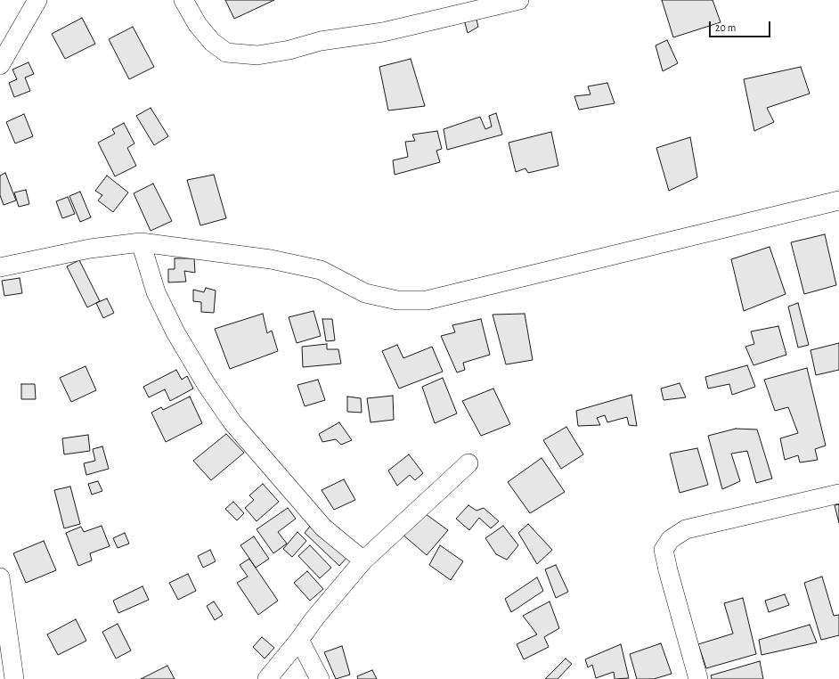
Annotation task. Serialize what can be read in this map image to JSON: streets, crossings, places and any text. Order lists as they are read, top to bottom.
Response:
{
  "scale_bar": "20 m"
}
